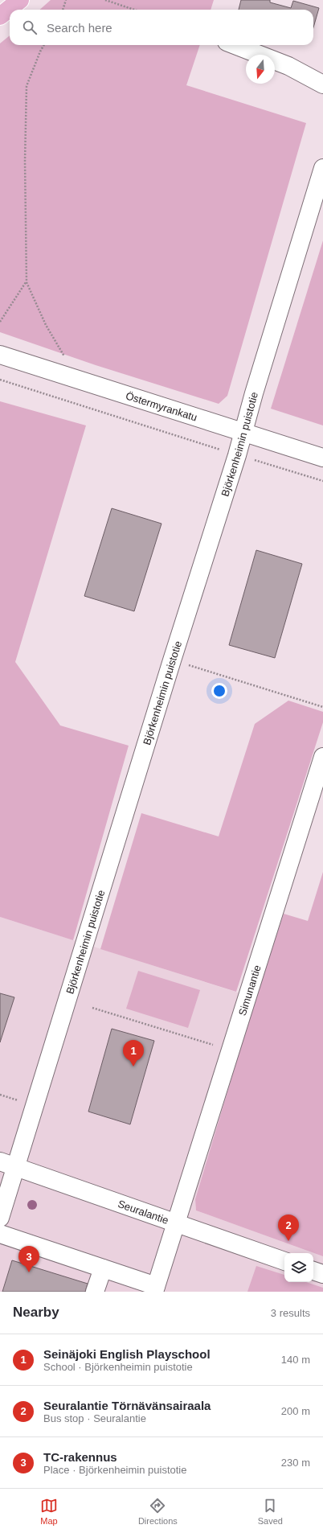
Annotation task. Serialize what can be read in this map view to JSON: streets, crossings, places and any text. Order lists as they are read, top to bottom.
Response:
{
  "streets": {
    "street": [
      "Östermyrankatu",
      "Björkenheimin puistotie",
      "Simunantie",
      "Seuralantie"
    ]
  },
  "crossings": [
    ["Östermyrankatu", "Björkenheimin puistotie"],
    ["Björkenheimin puistotie", "Seuralantie"],
    ["Simunantie", "Seuralantie"]
  ],
  "north": "bottom",
  "page": {
    "search": "Search here",
    "pins": ["1", "2", "3"],
    "heading": ["Nearby", "3 results"],
    "list": [
      {
        "mark": "1",
        "name": "Seinäjoki English Playschool",
        "note": "School · Björkenheimin puistotie",
        "value": "140 m"
      },
      {
        "mark": "2",
        "name": "Seuralantie Törnävänsairaala",
        "note": "Bus stop · Seuralantie",
        "value": "200 m"
      },
      {
        "mark": "3",
        "name": "TC-rakennus",
        "note": "Place · Björkenheimin puistotie",
        "value": "230 m"
      }
    ],
    "nav": ["Map", "Directions", "Saved"]
  }
}
